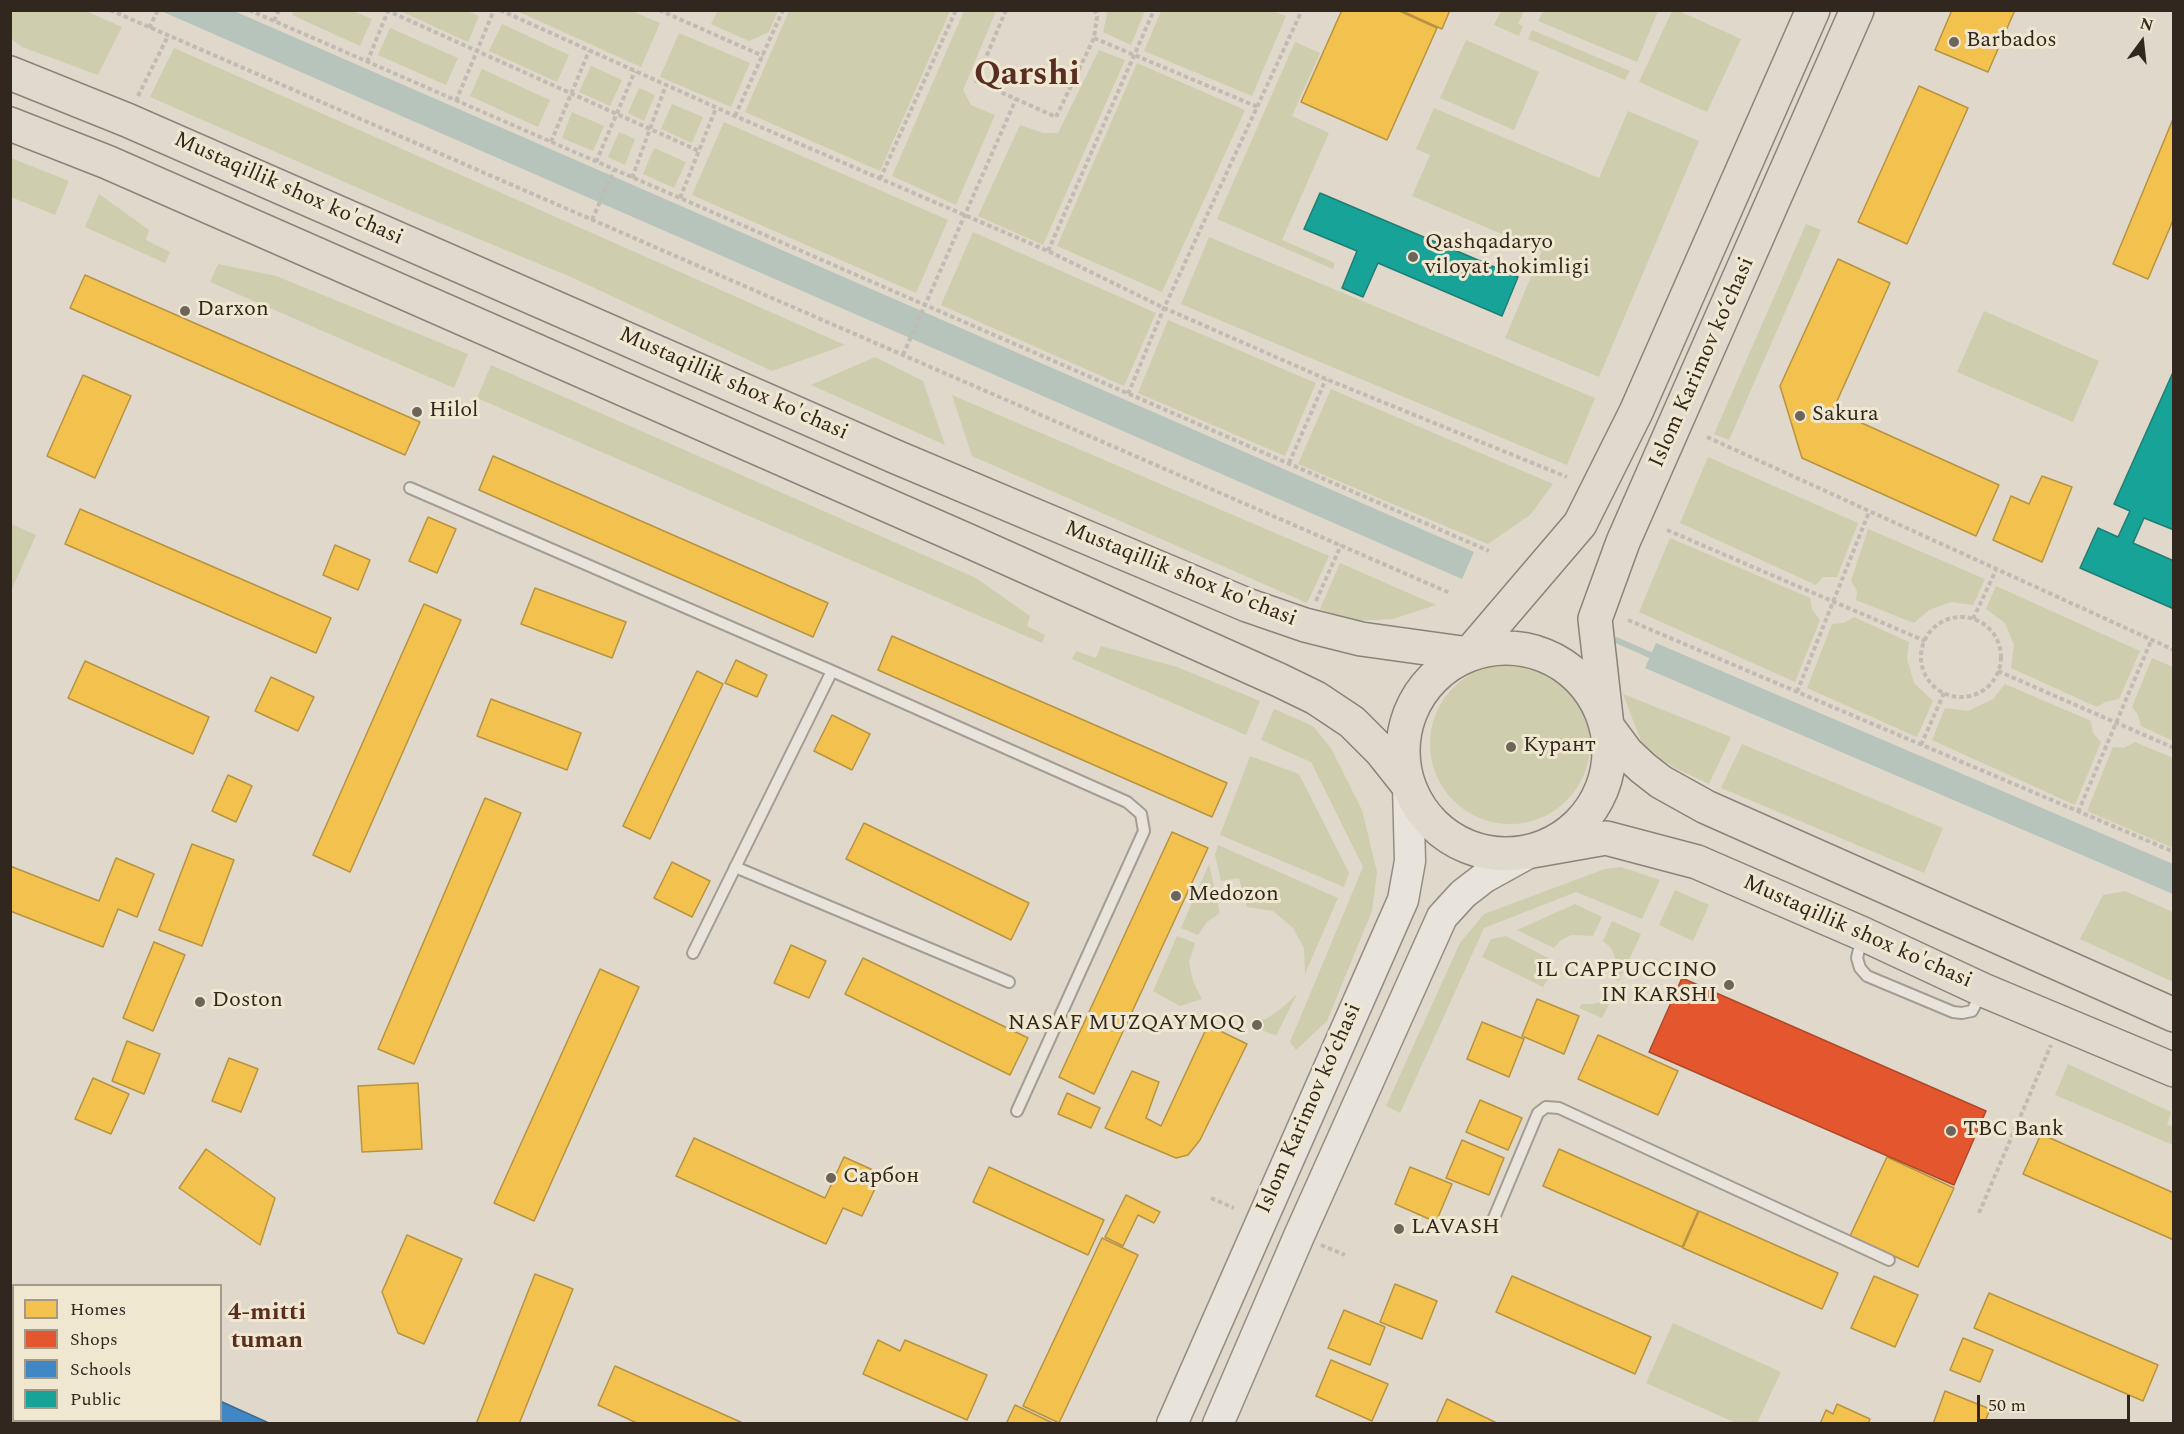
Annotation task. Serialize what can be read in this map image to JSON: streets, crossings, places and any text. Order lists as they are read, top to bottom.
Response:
{
  "streets": {
    "main road": ["Mustaqillik shox ko'chasi", "Islom Karimov ko‘chasi"]
  },
  "crossings": [
    ["Mustaqillik shox ko'chasi", "Islom Karimov ko‘chasi"]
  ],
  "districts": ["Qarshi", "4-mitti tuman"],
  "places": [
    "Barbados",
    "Qashqadaryo viloyat hokimligi",
    "Darxon",
    "Hilol",
    "Sakura",
    "Курант",
    "Medozon",
    "IL CAPPUCCINO IN KARSHI",
    "Doston",
    "NASAF MUZQAYMOQ",
    "TBC Bank",
    "Сарбон",
    "LAVASH"
  ],
  "legend": [
    "Homes",
    "Shops",
    "Schools",
    "Public"
  ],
  "scale_bar": "50 m",
  "north": "top"
}
